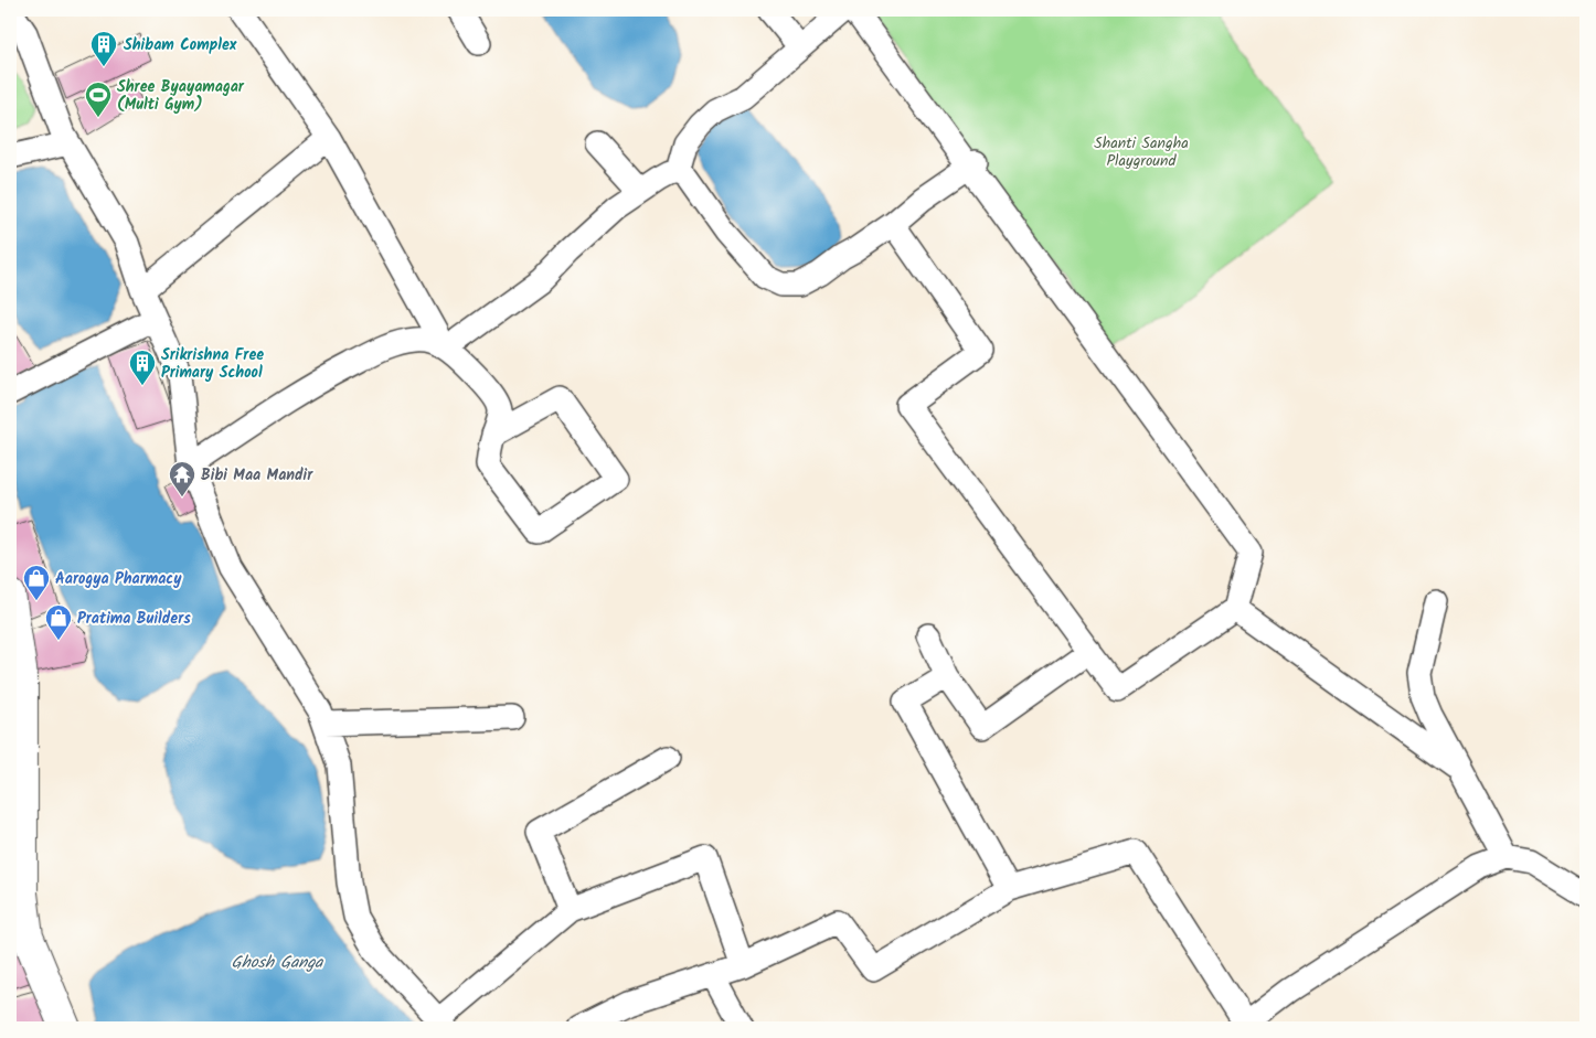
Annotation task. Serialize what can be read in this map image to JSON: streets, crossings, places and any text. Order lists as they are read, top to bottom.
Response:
{
  "water": ["Ghosh Ganga"],
  "parks": ["Shanti Sangha Playground"],
  "places": {
    "building": ["Shibam Complex", "Srikrishna Free Primary School"],
    "sports": ["Shree Byayamagar (Multi Gym)"],
    "temple": ["Bibi Maa Mandir"],
    "shop": ["Aarogya Pharmacy", "Pratima Builders"]
  }
}
